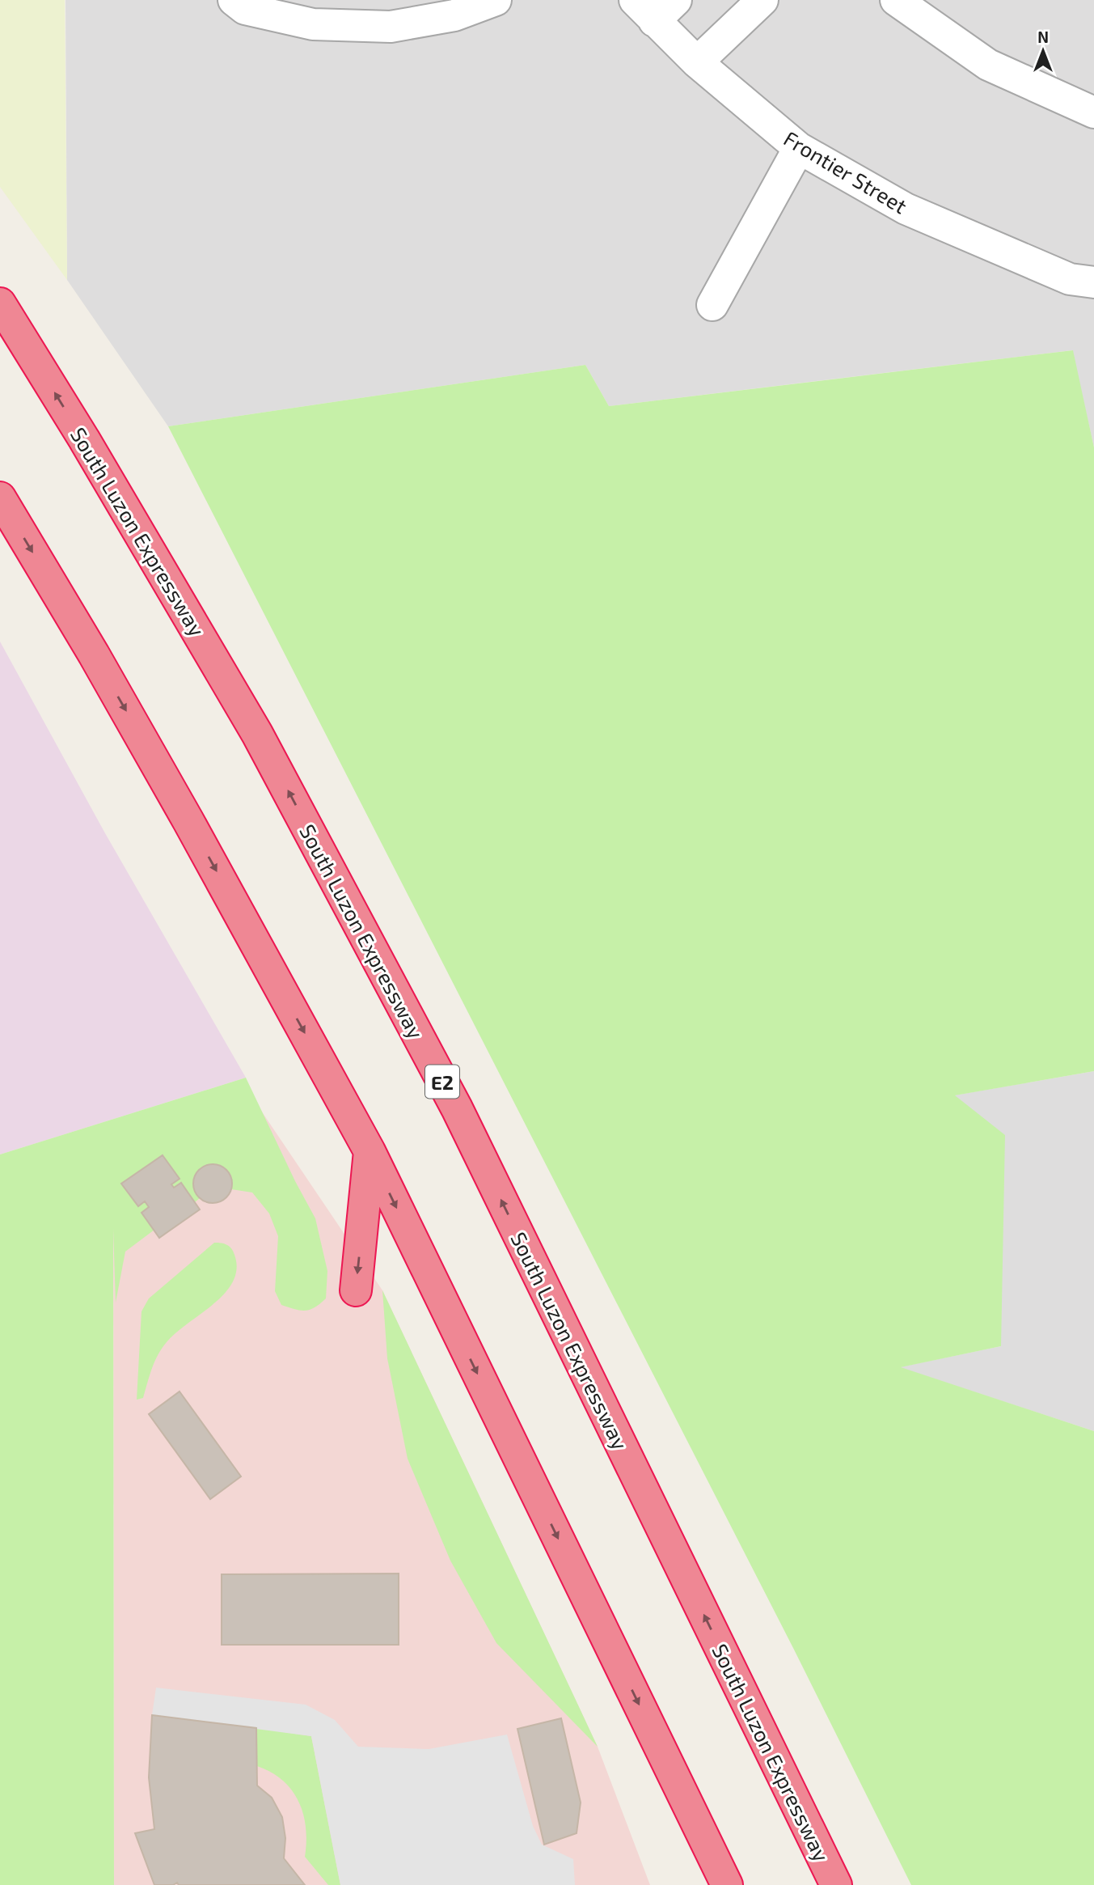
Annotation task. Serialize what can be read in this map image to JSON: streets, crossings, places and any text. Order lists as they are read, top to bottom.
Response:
{
  "streets": {
    "highway": ["South Luzon Expressway", "E2"],
    "street": ["Frontier Street"]
  },
  "north": "top"
}
